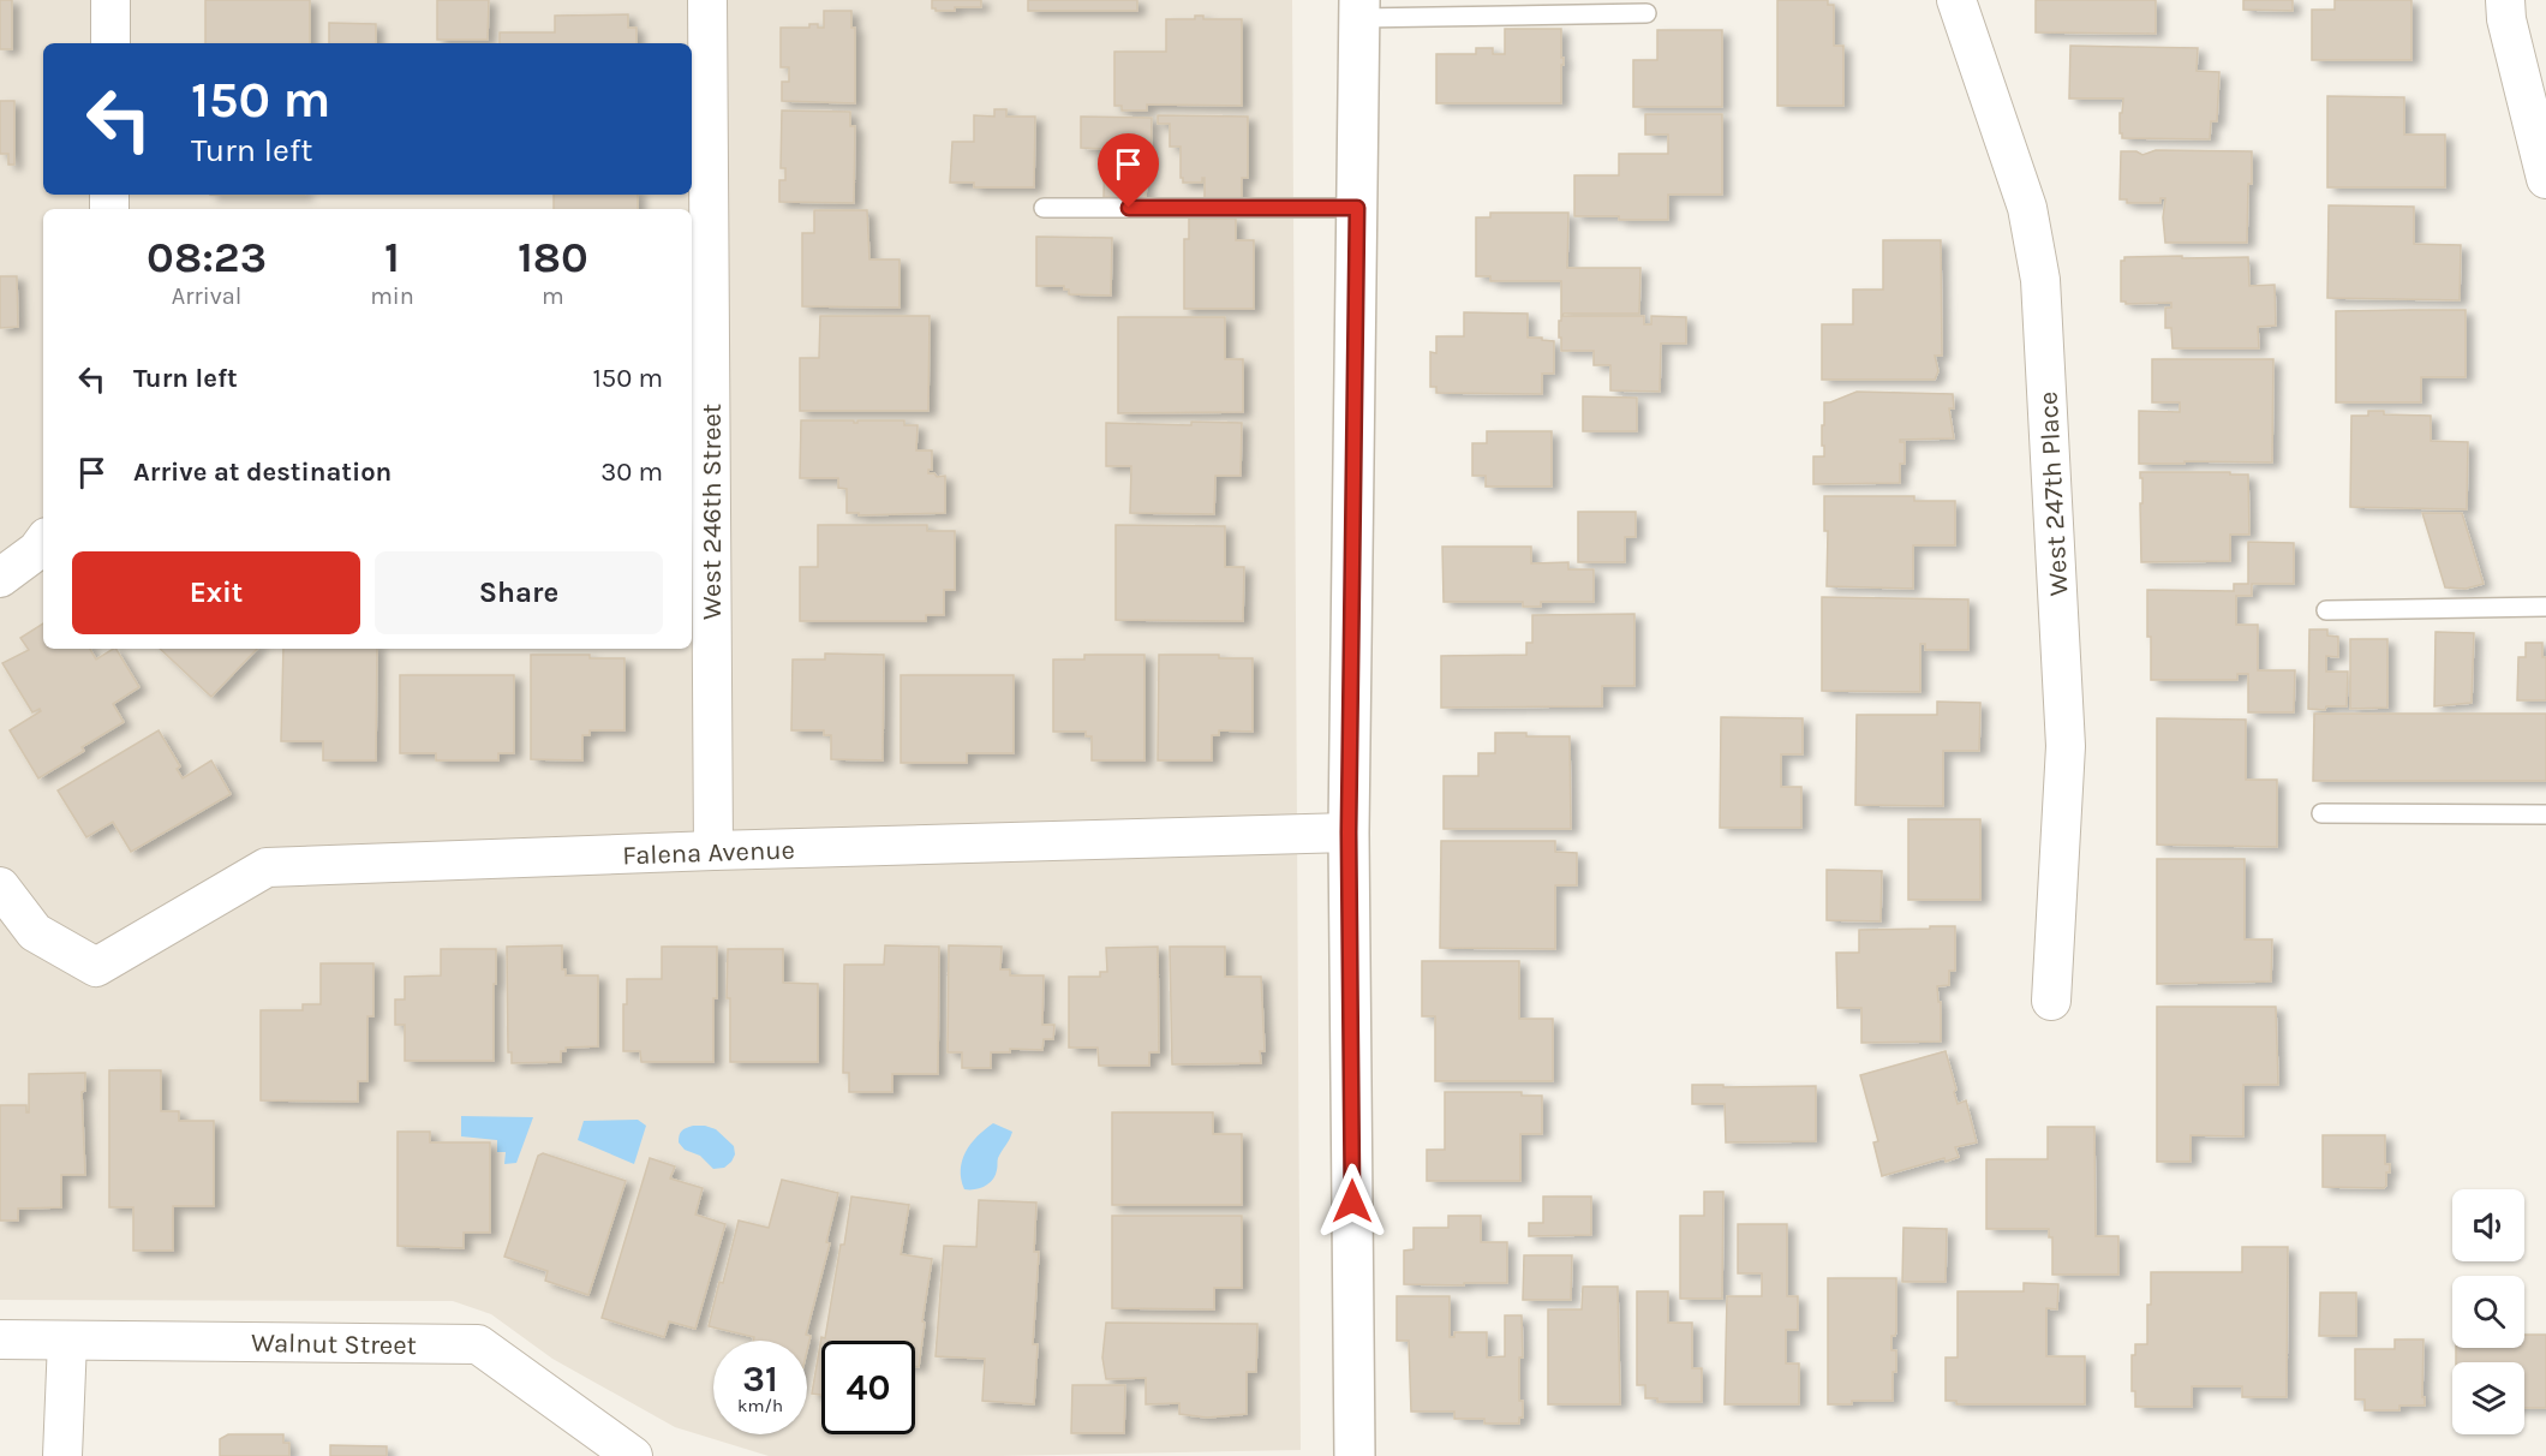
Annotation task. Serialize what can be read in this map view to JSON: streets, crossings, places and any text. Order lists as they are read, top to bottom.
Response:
{
  "streets": {
    "street": [
      "West 247th Place",
      "West 246th Street",
      "Falena Avenue",
      "Walnut Street"
    ]
  },
  "crossings": [
    ["West 246th Street", "Falena Avenue"]
  ],
  "page": {
    "turn": ["150 m", "Turn left"],
    "eta": [
      "08:23",
      "Arrival",
      "1",
      "min",
      "180",
      "m"
    ],
    "list": [
      {
        "name": "Turn left",
        "value": "150 m"
      },
      {
        "name": "Arrive at destination",
        "value": "30 m"
      }
    ],
    "buttons": ["Exit", "Share"],
    "speed": "31 km/h",
    "limit": "40"
  }
}
